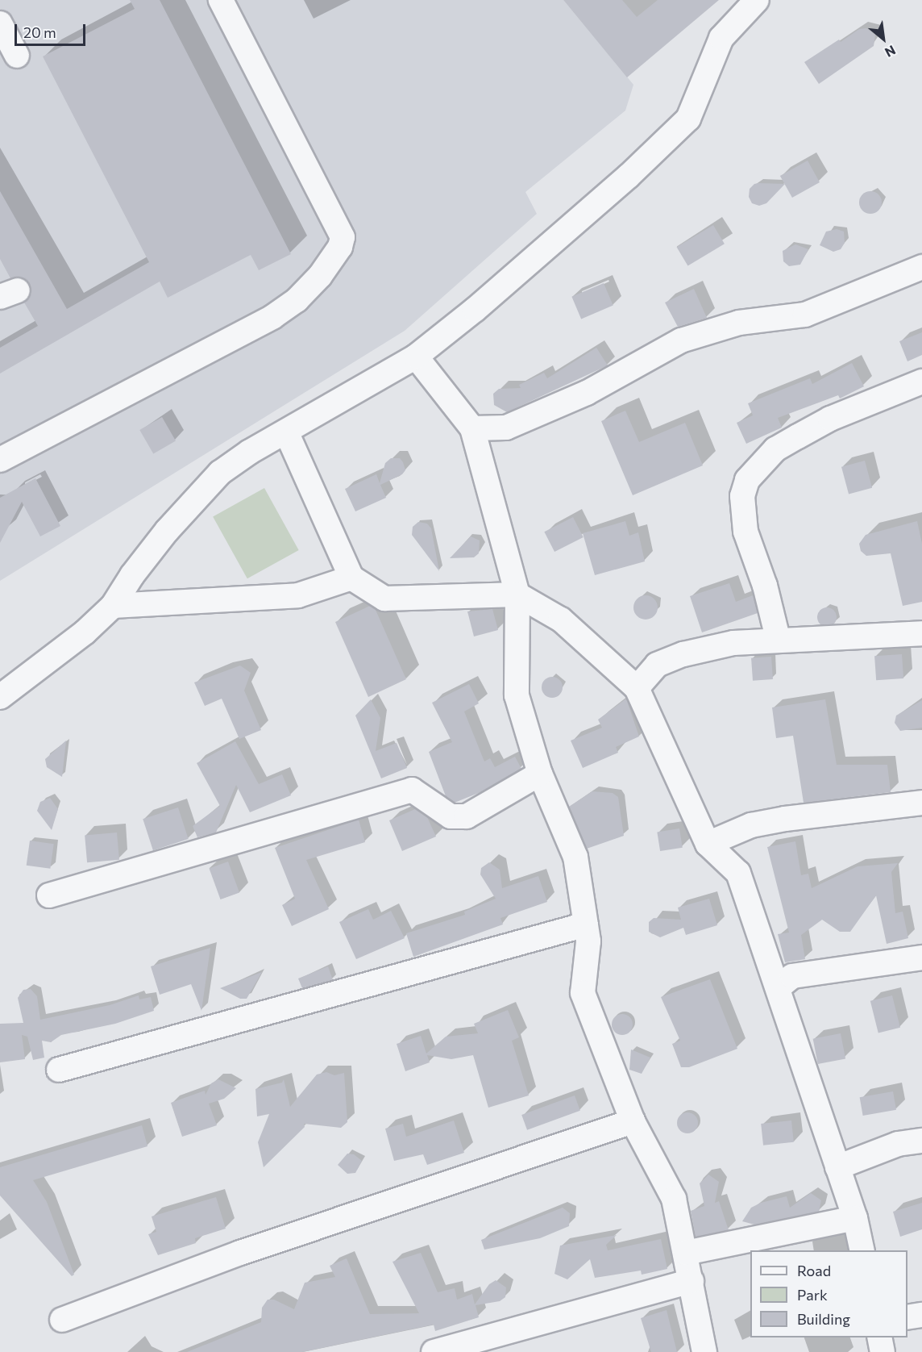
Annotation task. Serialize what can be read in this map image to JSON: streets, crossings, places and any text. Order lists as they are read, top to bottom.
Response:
{
  "legend": ["Road", "Park", "Building"],
  "scale_bar": "20 m",
  "north": "bottom right"
}
